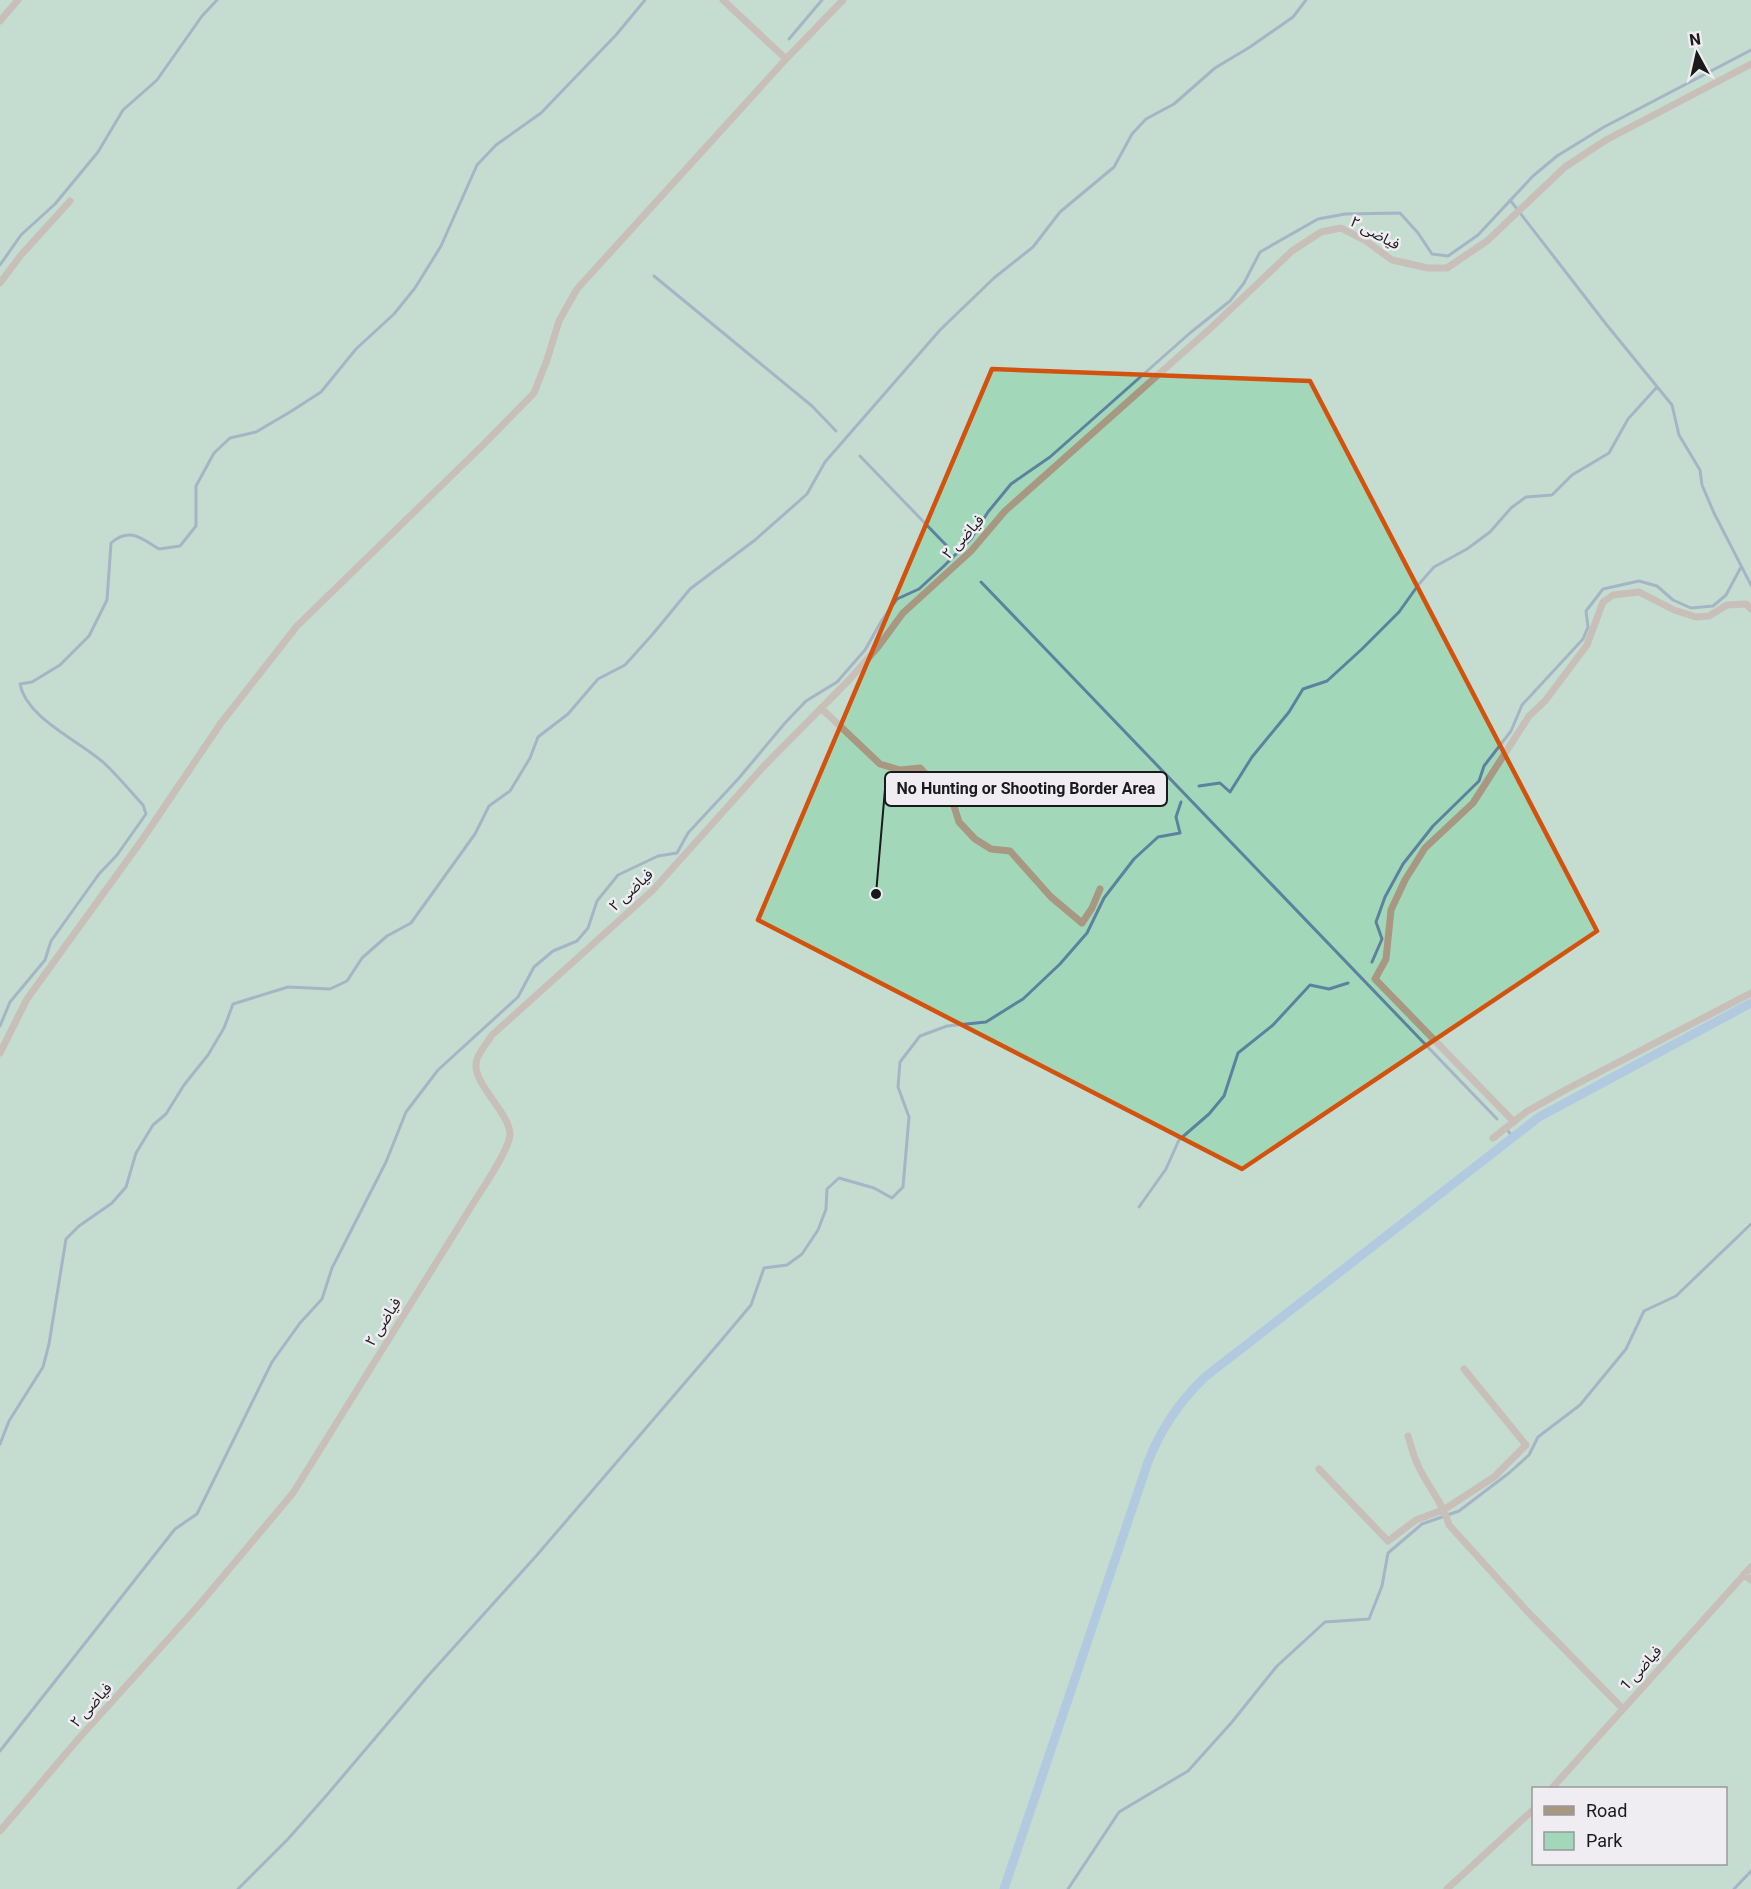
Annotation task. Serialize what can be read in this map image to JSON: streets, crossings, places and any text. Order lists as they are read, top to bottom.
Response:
{
  "streets": {
    "street": ["فیاضی ۲", "فیاضی 1"]
  },
  "places": ["No Hunting or Shooting Border Area"],
  "legend": ["Road", "Park"],
  "north": "top"
}
